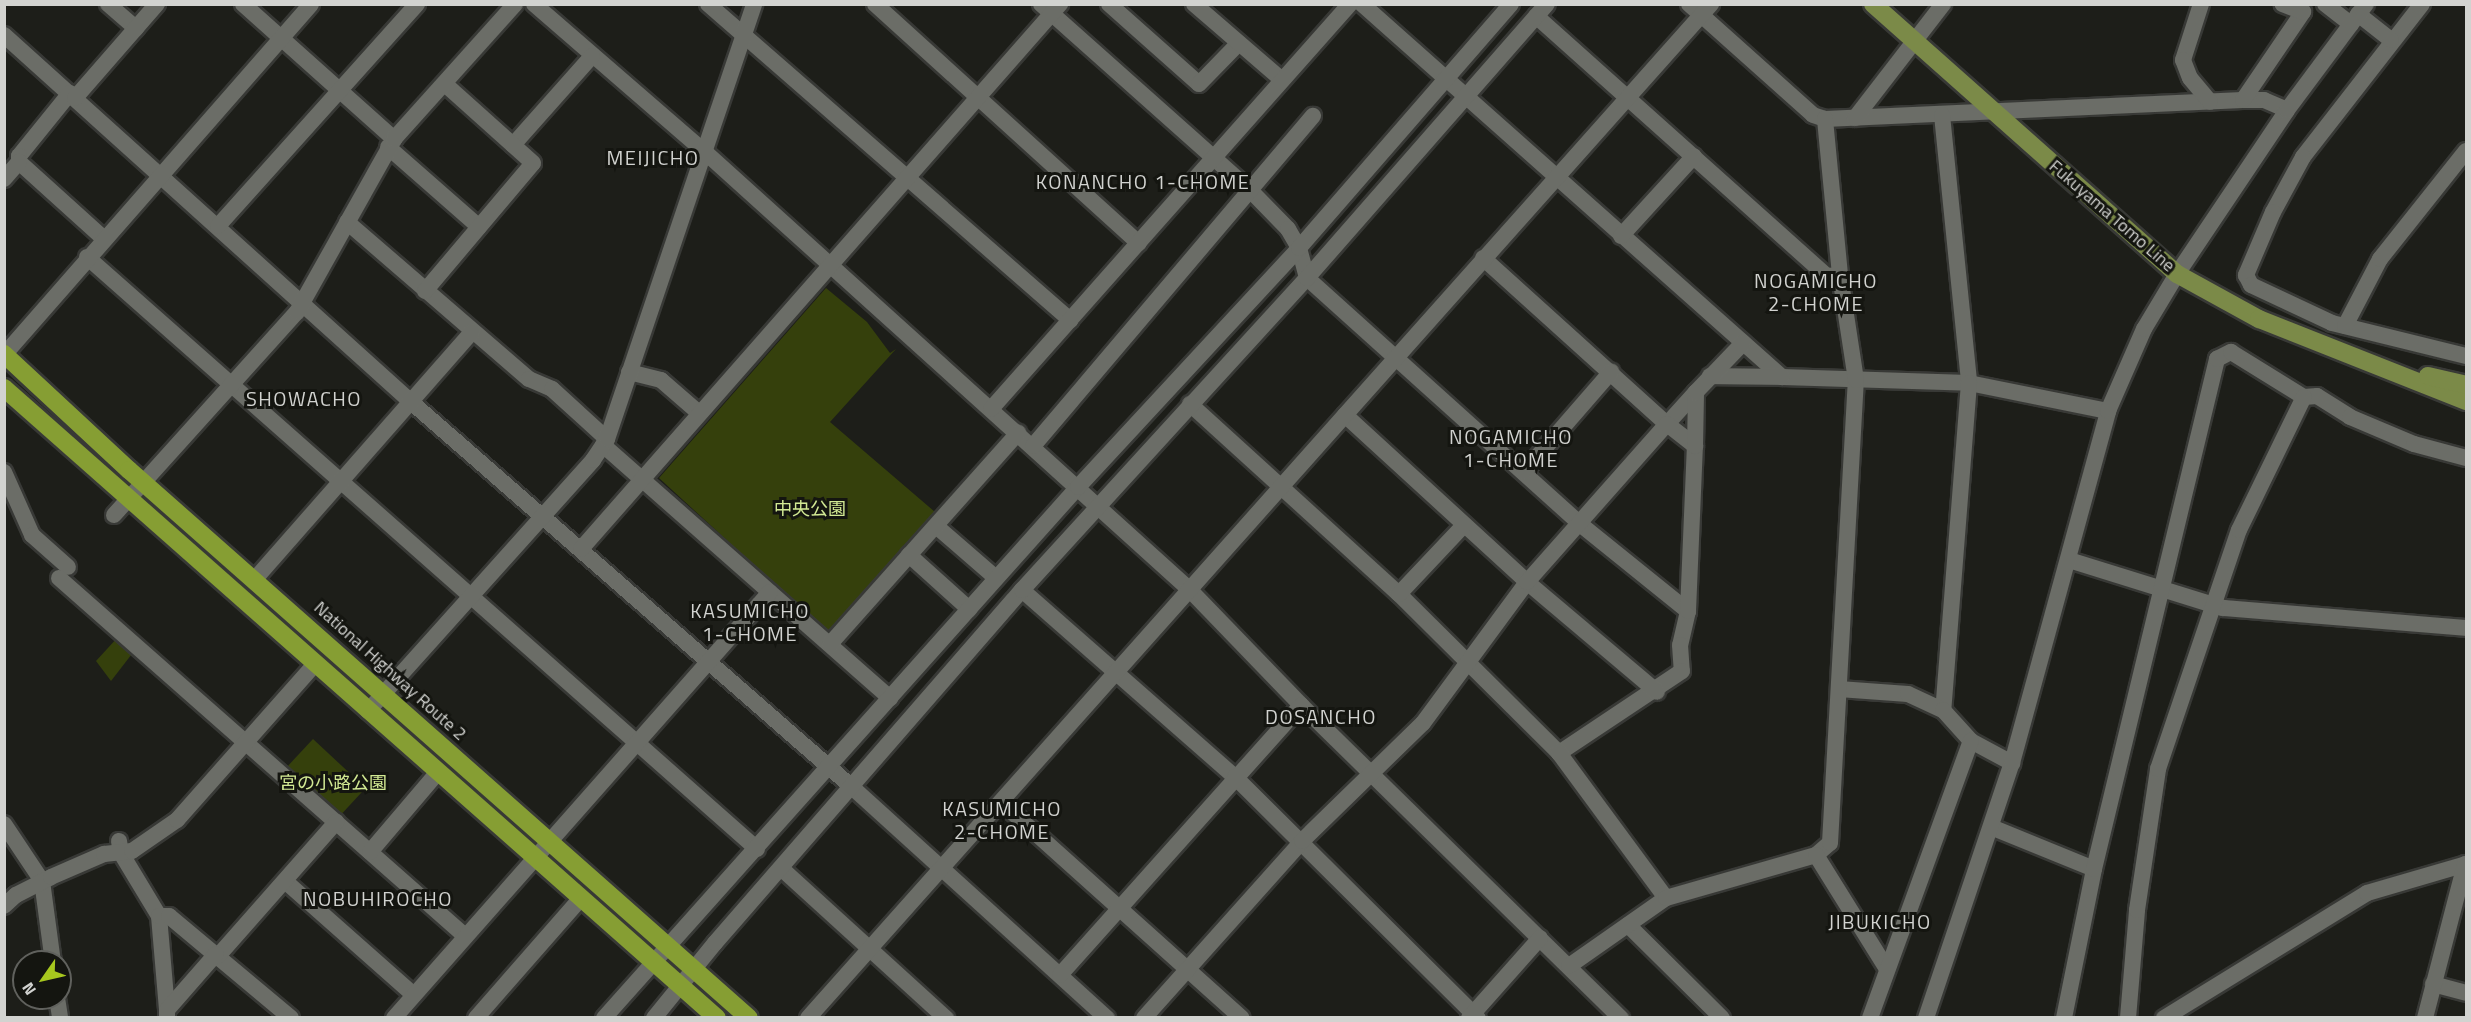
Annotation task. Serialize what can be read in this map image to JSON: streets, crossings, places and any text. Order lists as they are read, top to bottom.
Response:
{
  "streets": {
    "highway": ["National Highway Route 2"],
    "main road": ["Fukuyama Tomo Line"]
  },
  "districts": [
    "MEIJICHO",
    "KONANCHO 1-CHOME",
    "NOGAMICHO 2-CHOME",
    "SHOWACHO",
    "NOGAMICHO 1-CHOME",
    "KASUMICHO 1-CHOME",
    "DOSANCHO",
    "KASUMICHO 2-CHOME",
    "NOBUHIROCHO",
    "JIBUKICHO"
  ],
  "parks": ["中央公園", "宮の小路公園"],
  "north": "bottom left"
}
